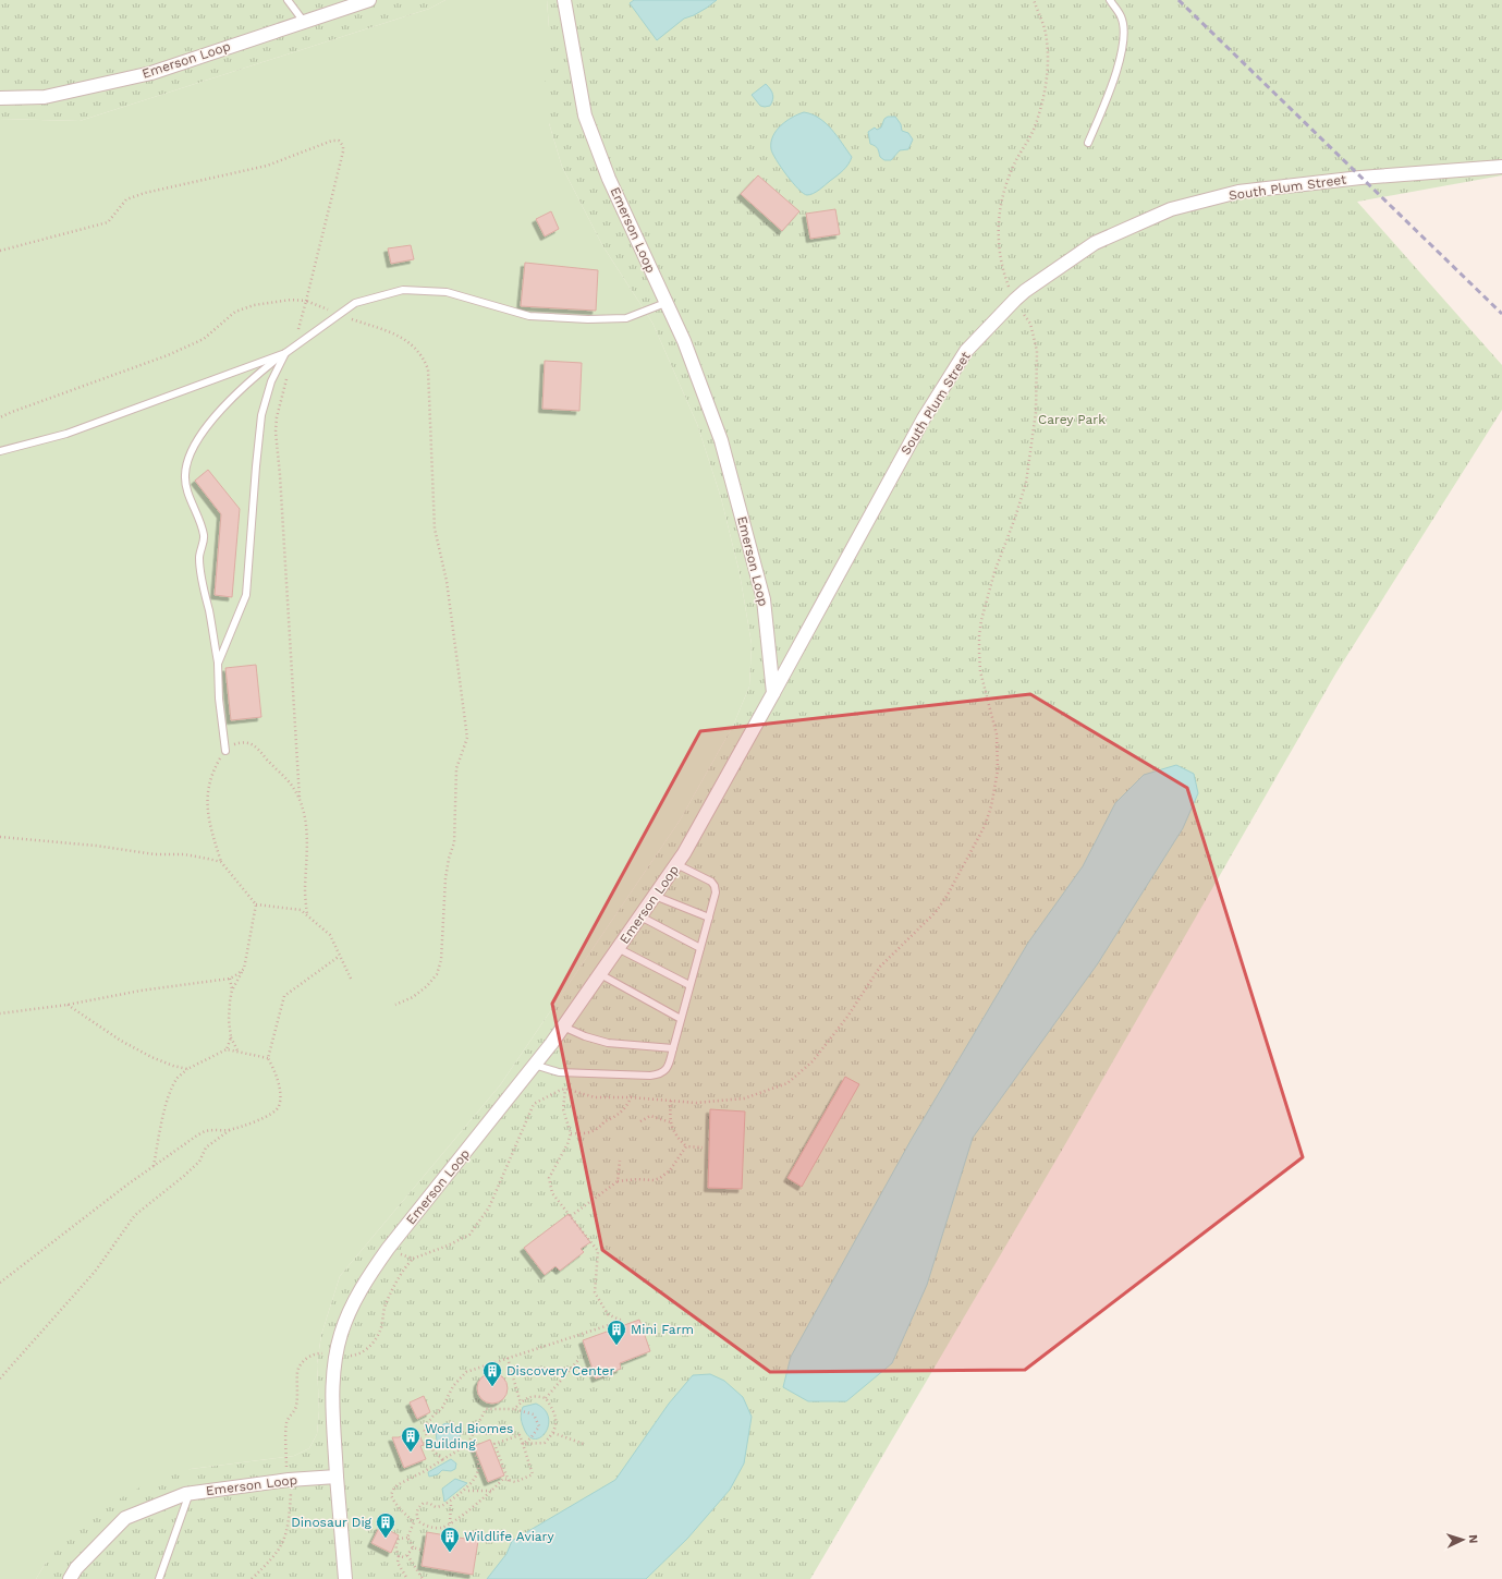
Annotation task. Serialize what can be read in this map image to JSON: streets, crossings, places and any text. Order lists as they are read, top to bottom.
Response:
{
  "streets": {
    "street": ["Emerson Loop", "South Plum Street"]
  },
  "crossings": [
    ["Emerson Loop", "South Plum Street"]
  ],
  "parks": ["Carey Park"],
  "places": {
    "building": [
      "Mini Farm",
      "Discovery Center",
      "World Biomes Building",
      "Dinosaur Dig",
      "Wildlife Aviary"
    ]
  },
  "north": "right"
}
